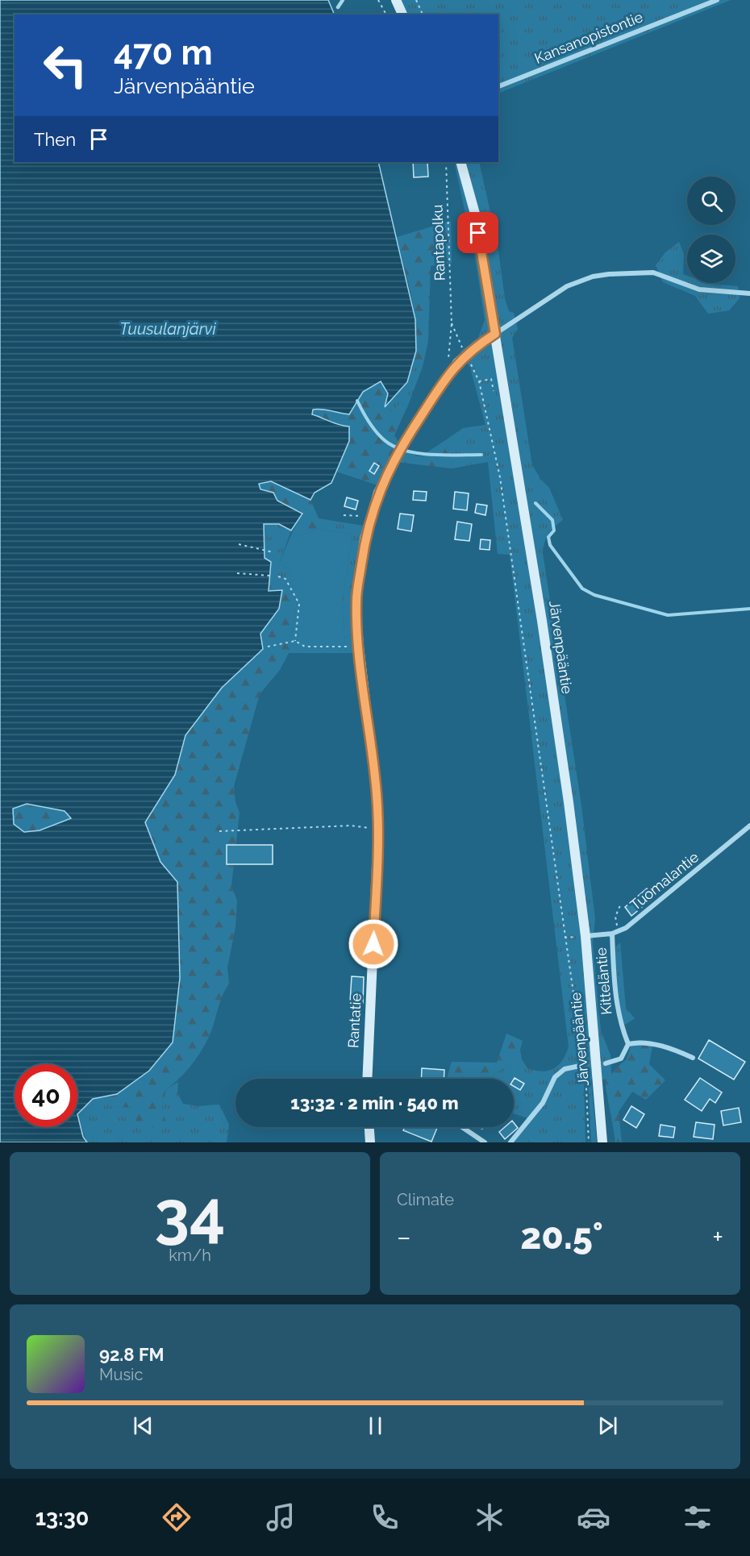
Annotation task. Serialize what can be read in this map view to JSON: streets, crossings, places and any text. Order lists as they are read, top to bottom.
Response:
{
  "streets": {
    "main road": ["Järvenpääntie", "Rantatie"],
    "street": ["Kansanopistontie", "Tuomalantie", "Kitteläntie"],
    "path": ["Rantapolku"]
  },
  "crossings": [
    ["Rantapolku", "Rantatie"],
    ["Järvenpääntie", "Tuomalantie"],
    ["Järvenpääntie", "Rantatie"],
    ["Tuomalantie", "Kitteläntie"]
  ],
  "water": ["Tuusulanjärvi"],
  "page": {
    "turn": ["470 m", "Järvenpääntie"],
    "then": "Then",
    "limit": "40",
    "trip": "13:32 · 2 min · 540 m",
    "tile": [
      ["34", "km/h"],
      "Climate"
    ],
    "heat": ["−", "20.5°", "+"],
    "song": ["92.8 FM", "Music"],
    "tabs": "13:30"
  }
}
